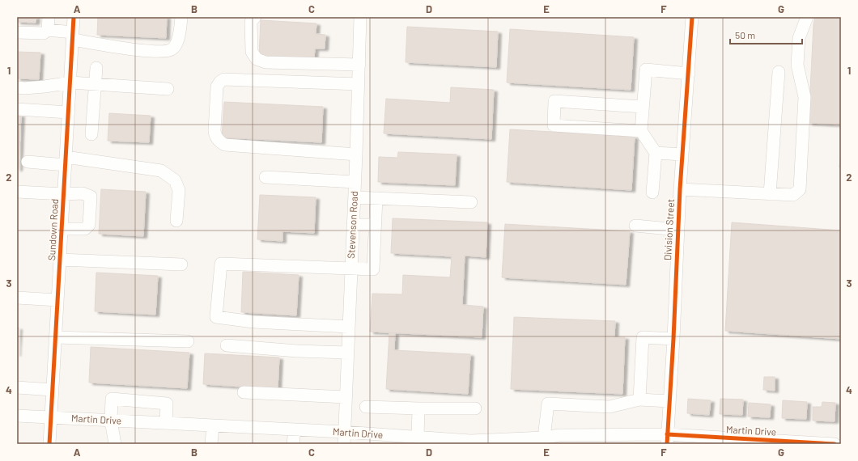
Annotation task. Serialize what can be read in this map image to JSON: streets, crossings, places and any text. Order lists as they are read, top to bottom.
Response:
{
  "streets": {
    "street": [
      "Stevenson Road",
      "Sundown Road",
      "Division Street",
      "Martin Drive"
    ]
  },
  "crossings": [
    ["Stevenson Road", "Martin Drive"],
    ["Sundown Road", "Martin Drive"],
    ["Division Street", "Martin Drive"]
  ],
  "scale_bar": "50 m",
  "grid": {
    "columns": [
      "A",
      "B",
      "C",
      "D",
      "E",
      "F",
      "G"
    ],
    "rows": [
      "1",
      "2",
      "3",
      "4"
    ]
  }
}
